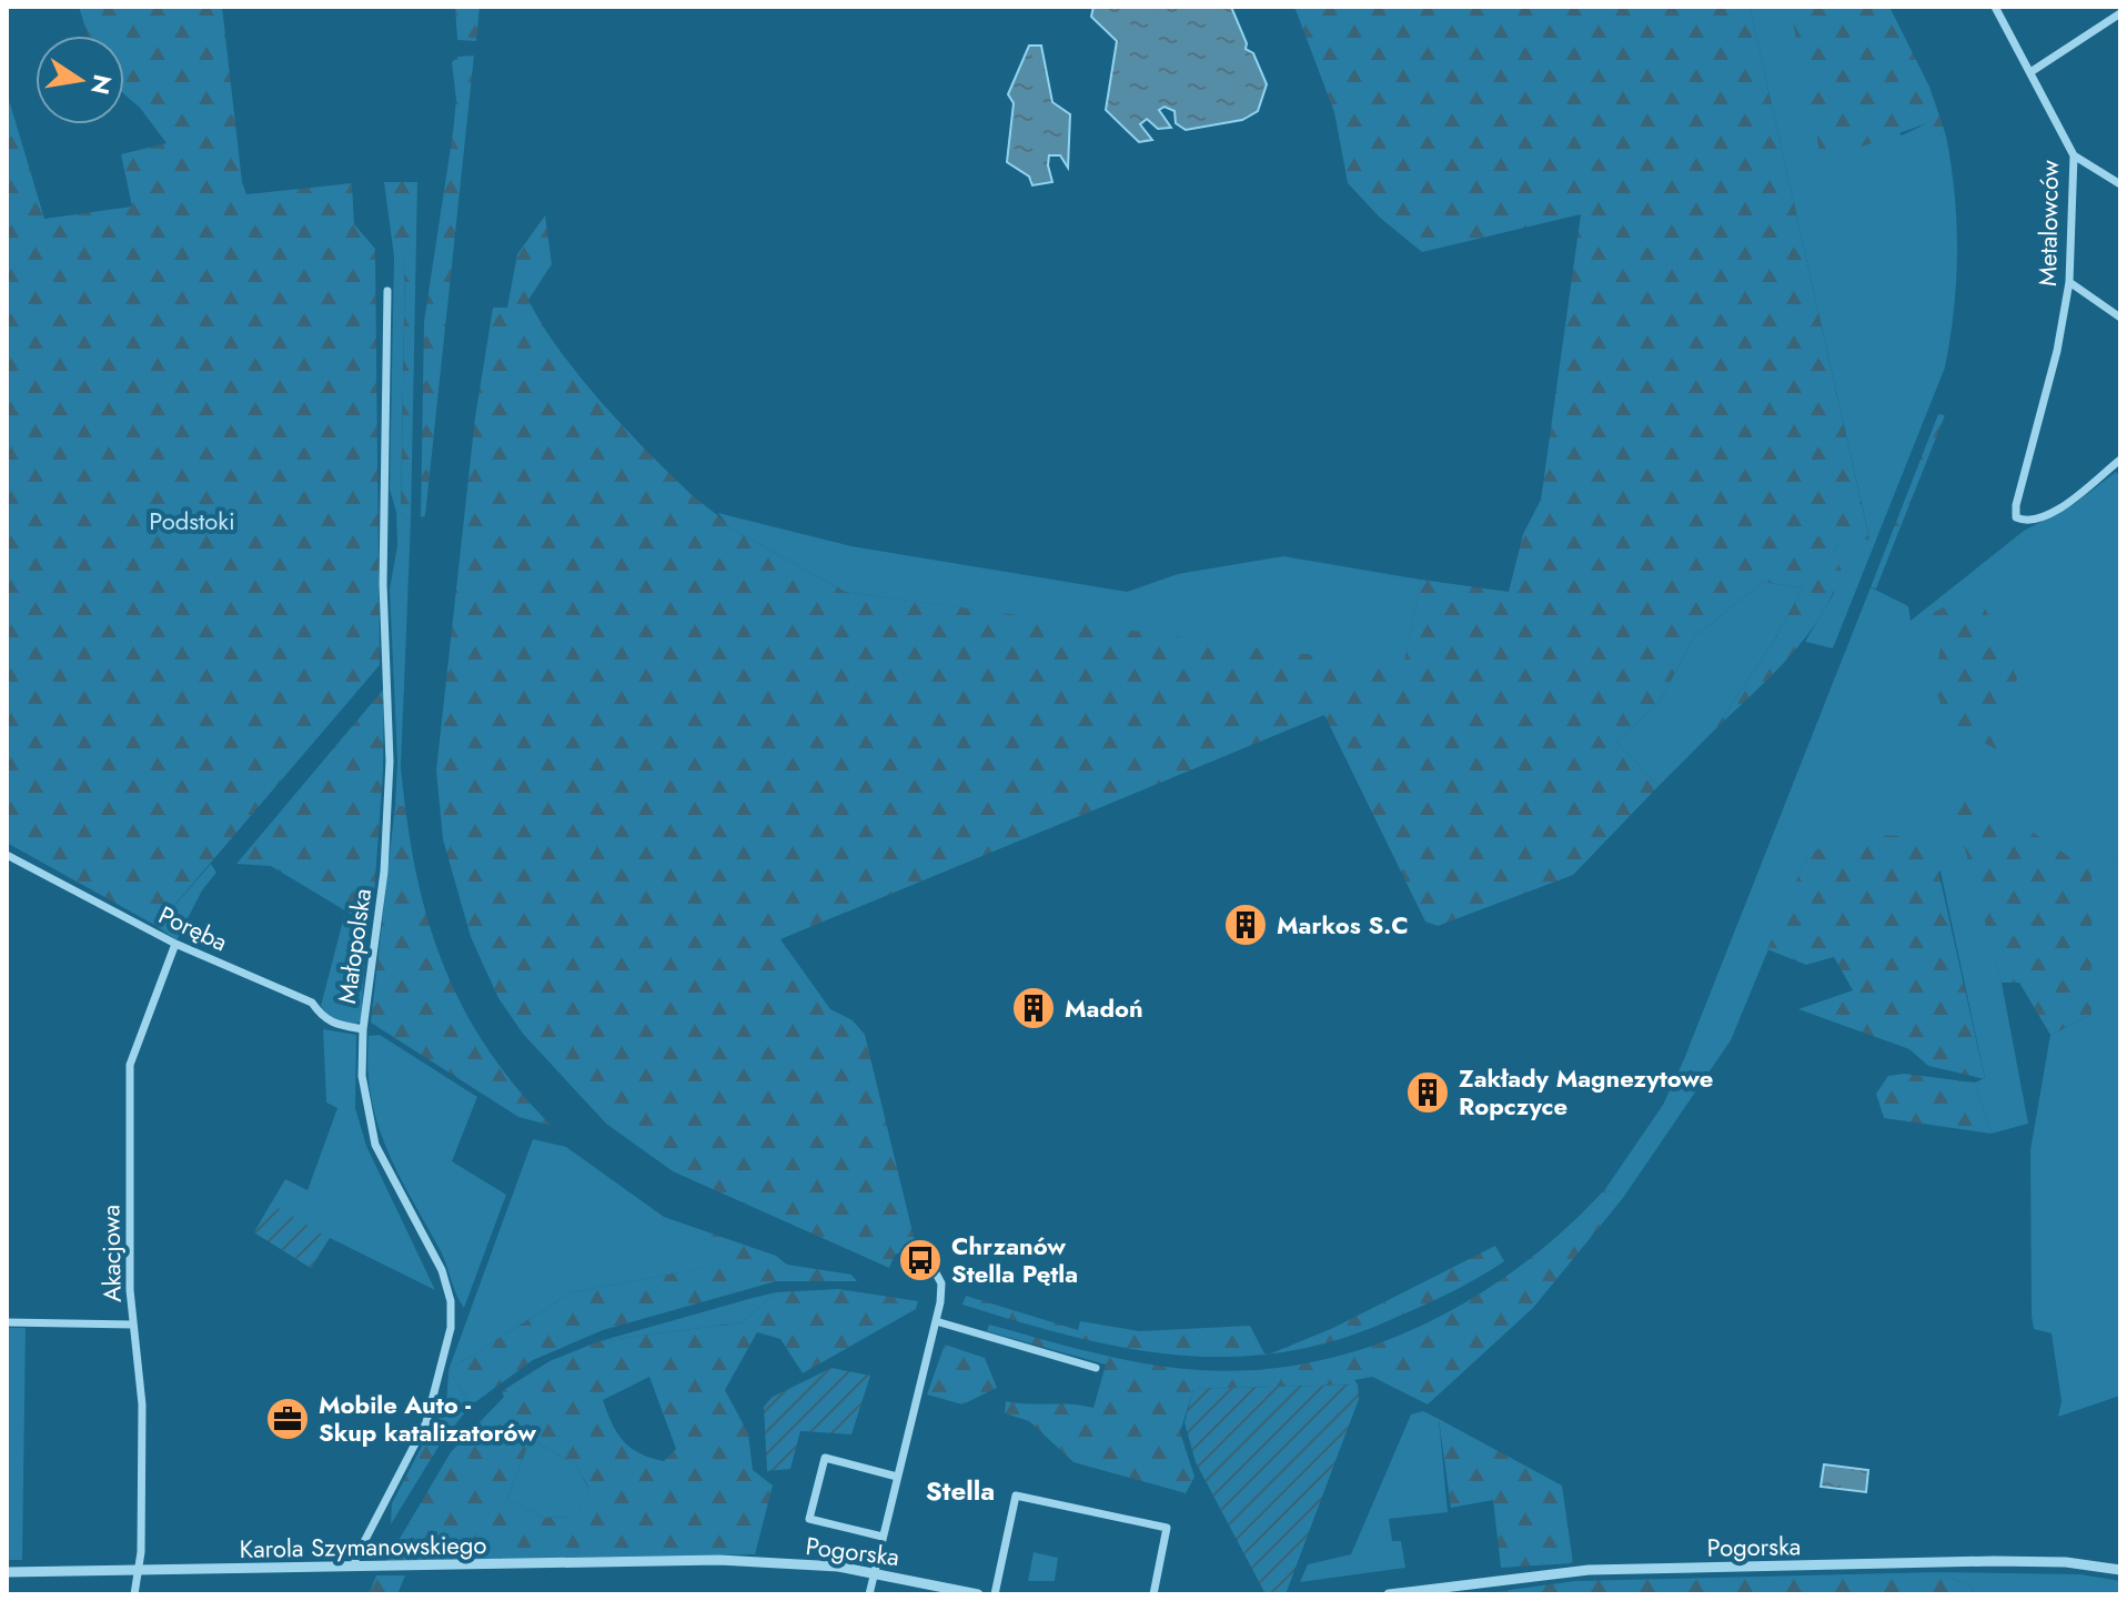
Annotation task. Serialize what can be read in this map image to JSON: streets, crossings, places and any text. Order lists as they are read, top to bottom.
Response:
{
  "streets": {
    "street": [
      "Metalowców",
      "Poręba",
      "Małopolska",
      "Akacjowa",
      "Karola Szymanowskiego",
      "Pogorska"
    ]
  },
  "crossings": [
    ["Poręba", "Małopolska"],
    ["Poręba", "Akacjowa"],
    ["Małopolska", "Karola Szymanowskiego"],
    ["Akacjowa", "Karola Szymanowskiego"],
    ["Karola Szymanowskiego", "Pogorska"]
  ],
  "districts": ["Stella"],
  "parks": ["Podstoki"],
  "places": {
    "building": ["Markos S.C", "Madoń", "Zakłady Magnezytowe Ropczyce"],
    "bus stop": ["Chrzanów Stella Pętla"],
    "office": ["Mobile Auto - Skup katalizatorów"]
  },
  "north": "right"
}
